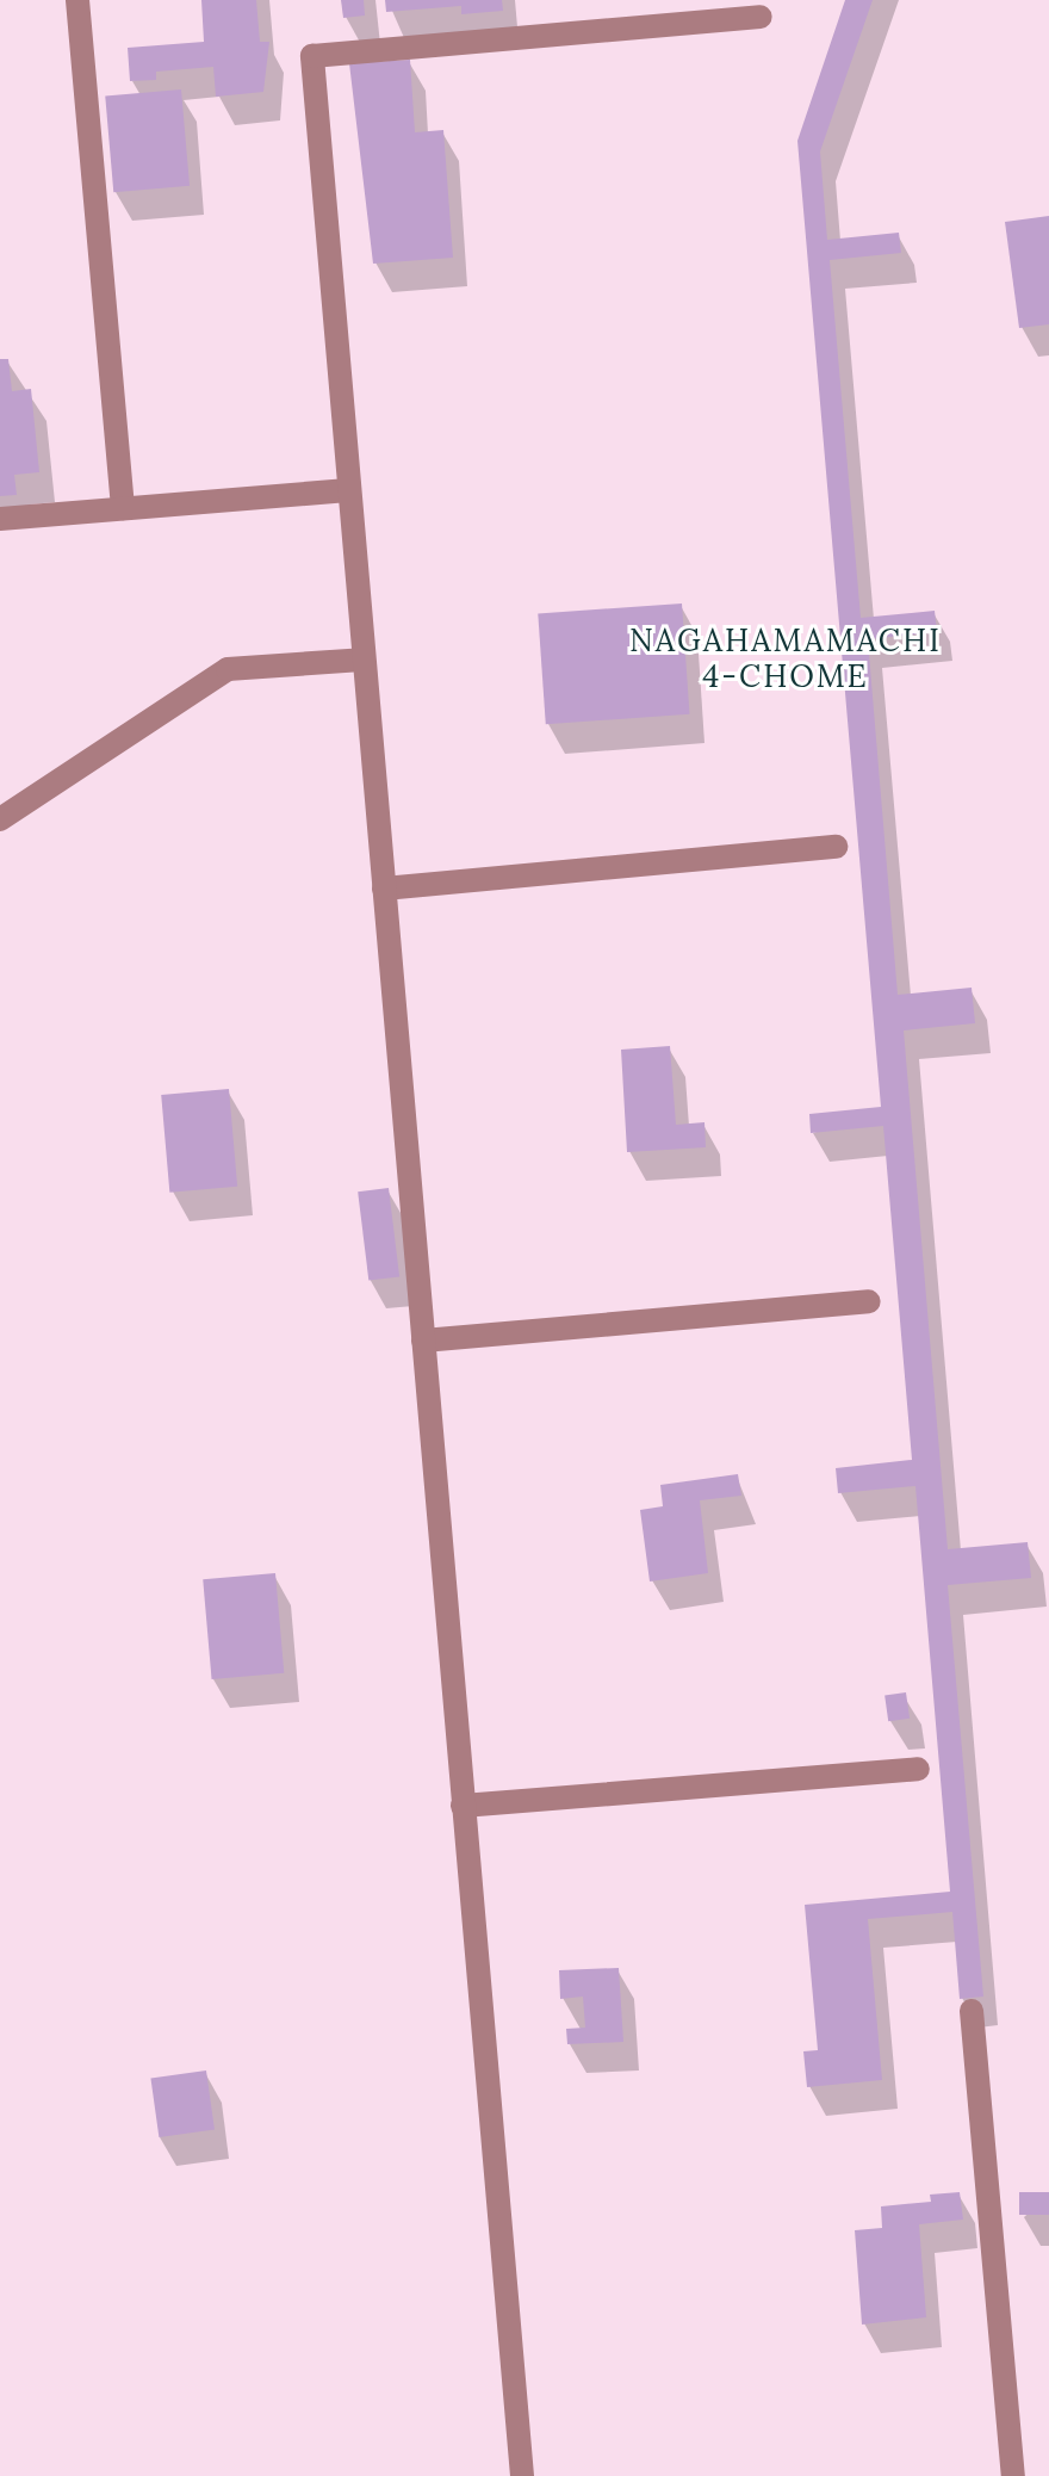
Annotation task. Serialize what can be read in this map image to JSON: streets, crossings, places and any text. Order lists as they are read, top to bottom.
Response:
{
  "districts": ["NAGAHAMAMACHI 4-CHOME"]
}
